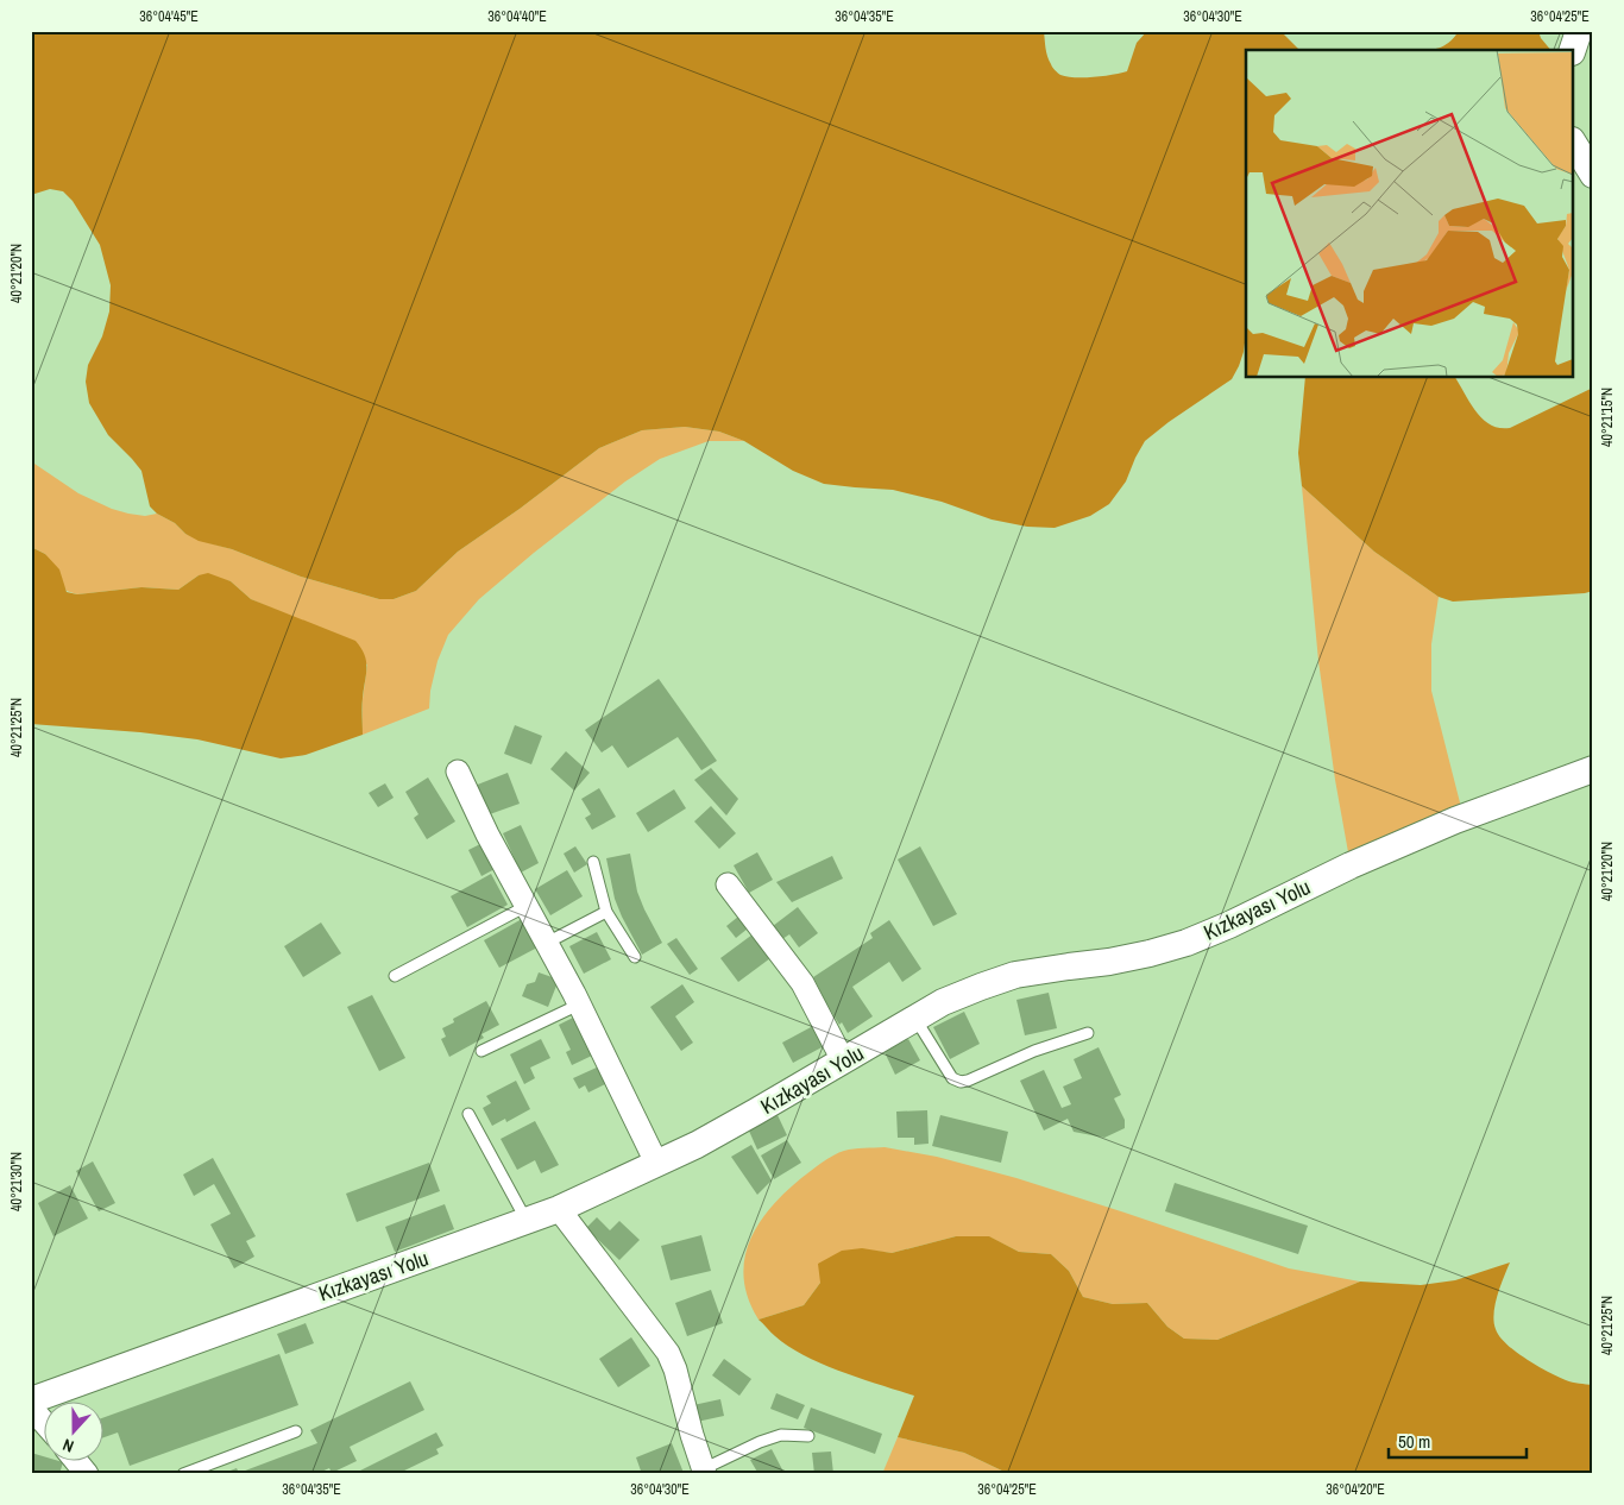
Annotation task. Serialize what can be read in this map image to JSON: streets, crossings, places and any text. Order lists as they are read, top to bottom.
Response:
{
  "streets": {
    "street": ["Kızkayası Yolu"]
  },
  "scale_bar": "50 m",
  "north": "bottom",
  "coordinates": [
    "36°04'45\"E",
    "36°04'40\"E",
    "36°04'35\"E",
    "36°04'30\"E",
    "36°04'25\"E",
    "40°21'20\"N",
    "40°21'15\"N",
    "40°21'25\"N",
    "40°21'30\"N",
    "36°04'20\"E"
  ]
}
